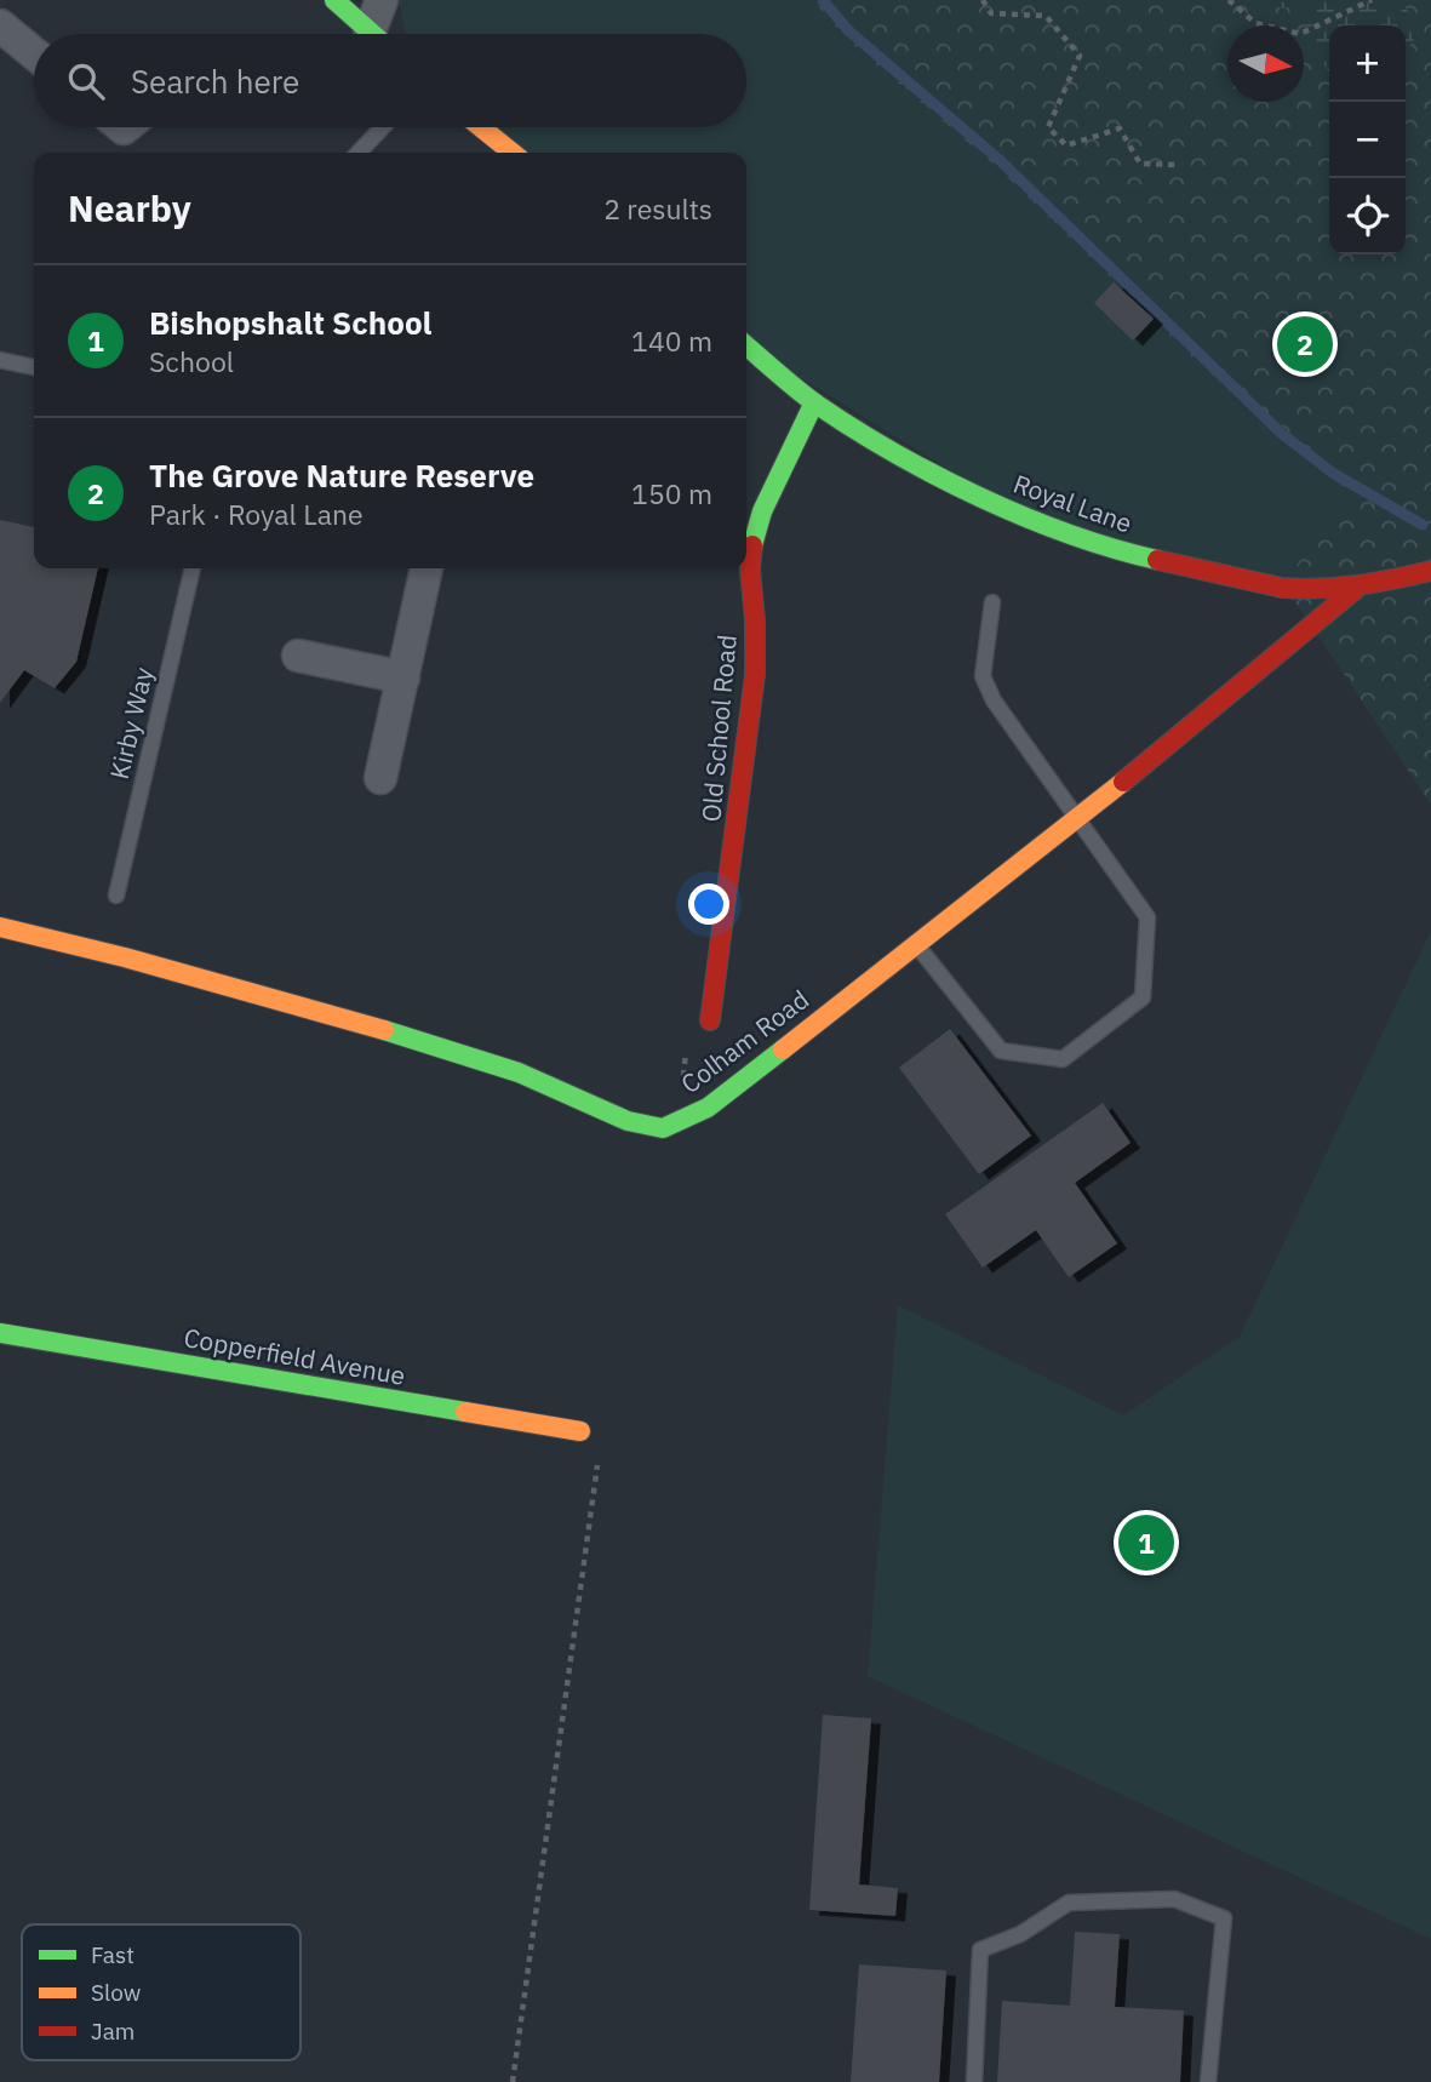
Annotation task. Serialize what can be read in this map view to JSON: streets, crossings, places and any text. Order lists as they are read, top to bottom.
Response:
{
  "streets": {
    "street": [
      "Royal Lane",
      "Old School Road",
      "Colham Road",
      "Copperfield Avenue"
    ],
    "lane": ["Kirby Way"]
  },
  "crossings": [
    ["Royal Lane", "Old School Road"],
    ["Royal Lane", "Colham Road"]
  ],
  "legend": ["Fast", "Slow", "Jam"],
  "north": "right",
  "page": {
    "map_buttons": ["+", "−"],
    "search": "Search here",
    "heading": ["Nearby", "2 results"],
    "list": [
      {
        "mark": "1",
        "name": "Bishopshalt School",
        "note": "School",
        "value": "140 m"
      },
      {
        "mark": "2",
        "name": "The Grove Nature Reserve",
        "note": "Park · Royal Lane",
        "value": "150 m"
      }
    ],
    "pins": ["2", "1"]
  }
}
